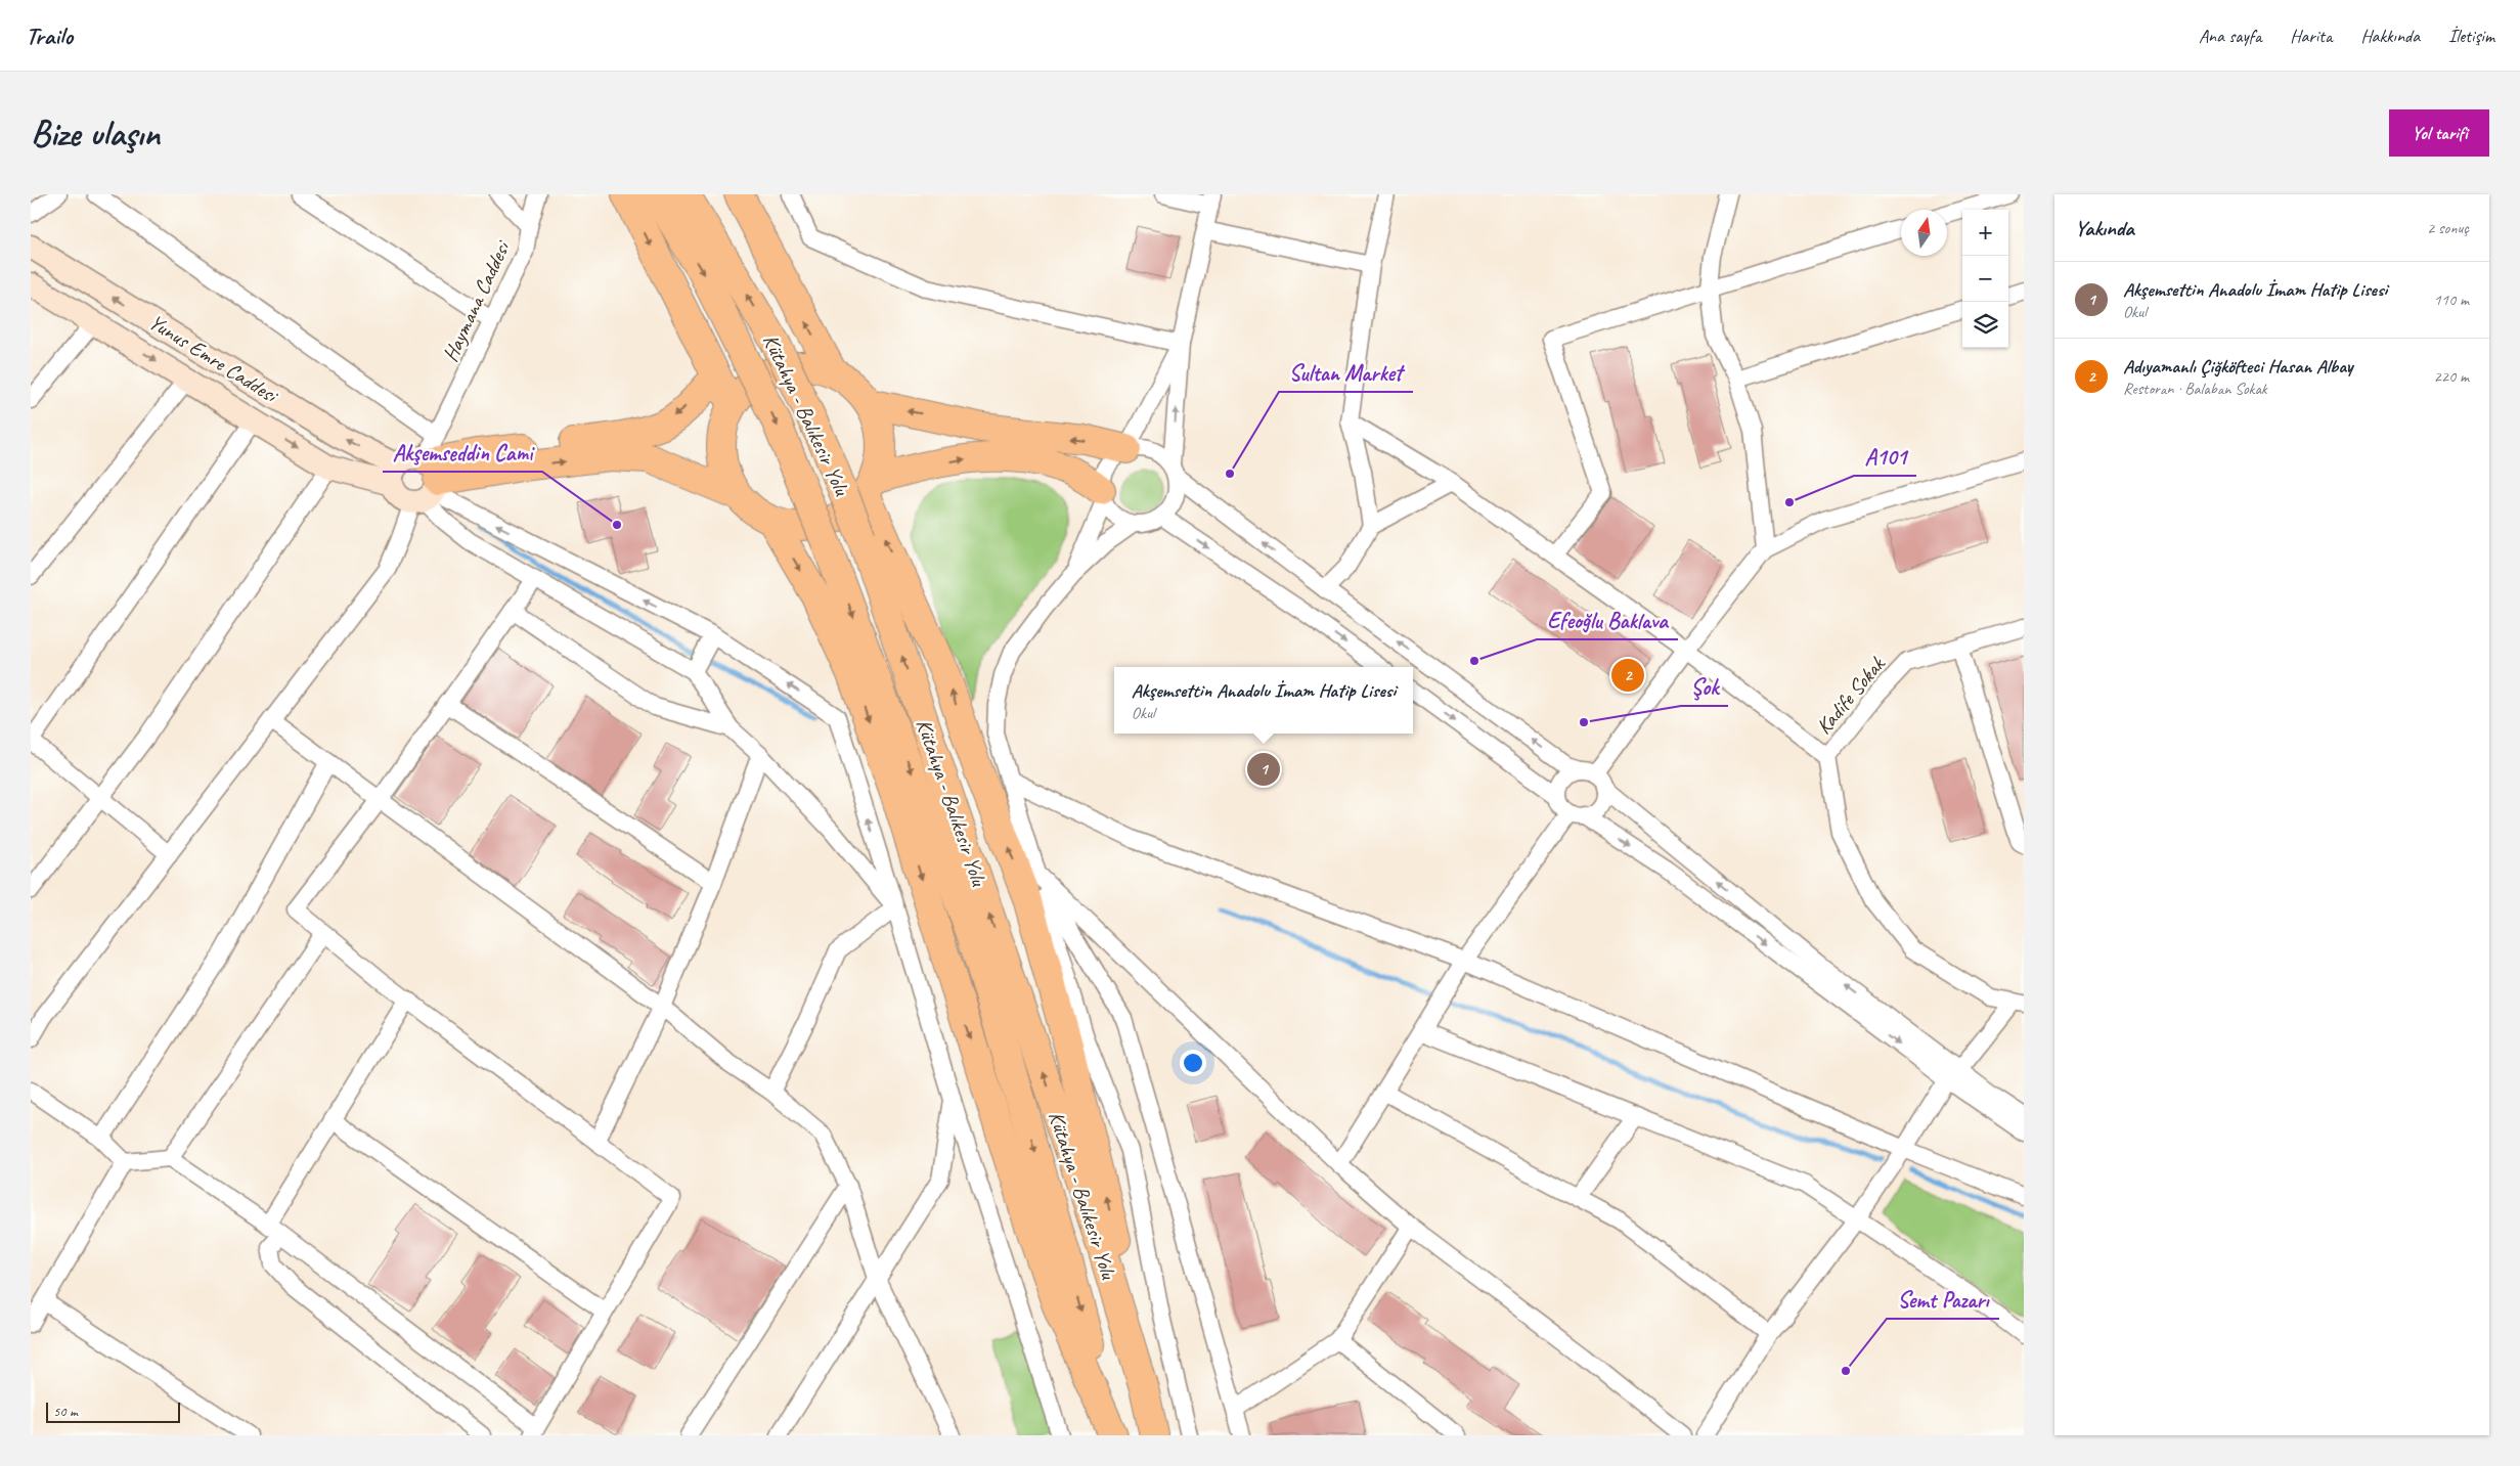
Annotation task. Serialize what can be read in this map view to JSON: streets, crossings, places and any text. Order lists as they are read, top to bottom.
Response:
{
  "streets": {
    "highway": ["Kütahya - Balıkesir Yolu"],
    "street": ["Haymana Caddesi", "Yunus Emre Caddesi", "Kadife Sokak"]
  },
  "places": [
    "Sultan Market",
    "A101",
    "Akşemseddin Cami",
    "Efeoğlu Baklava",
    "Şok",
    "Semt Pazarı"
  ],
  "scale_bar": "50 m",
  "north": "top",
  "page": {
    "header": "Trailo",
    "nav": [
      "Ana sayfa",
      "Harita",
      "Hakkında",
      "İletişim"
    ],
    "buttons": "Yol tarifi",
    "title": "Bize ulaşın",
    "heading": ["Yakında", "2 sonuç"],
    "map_buttons": ["+", "−"],
    "list": [
      {
        "mark": "1",
        "name": "Akşemsettin Anadolu İmam Hatip Lisesi",
        "note": "Okul",
        "value": "110 m"
      },
      {
        "mark": "2",
        "name": "Adıyamanlı Çiğköfteci Hasan Albay",
        "note": "Restoran · Balaban Sokak",
        "value": "220 m"
      }
    ],
    "pins": ["2", "1"],
    "popup": ["Akşemsettin Anadolu İmam Hatip Lisesi", "Okul"],
    "scale": "50 m"
  }
}
